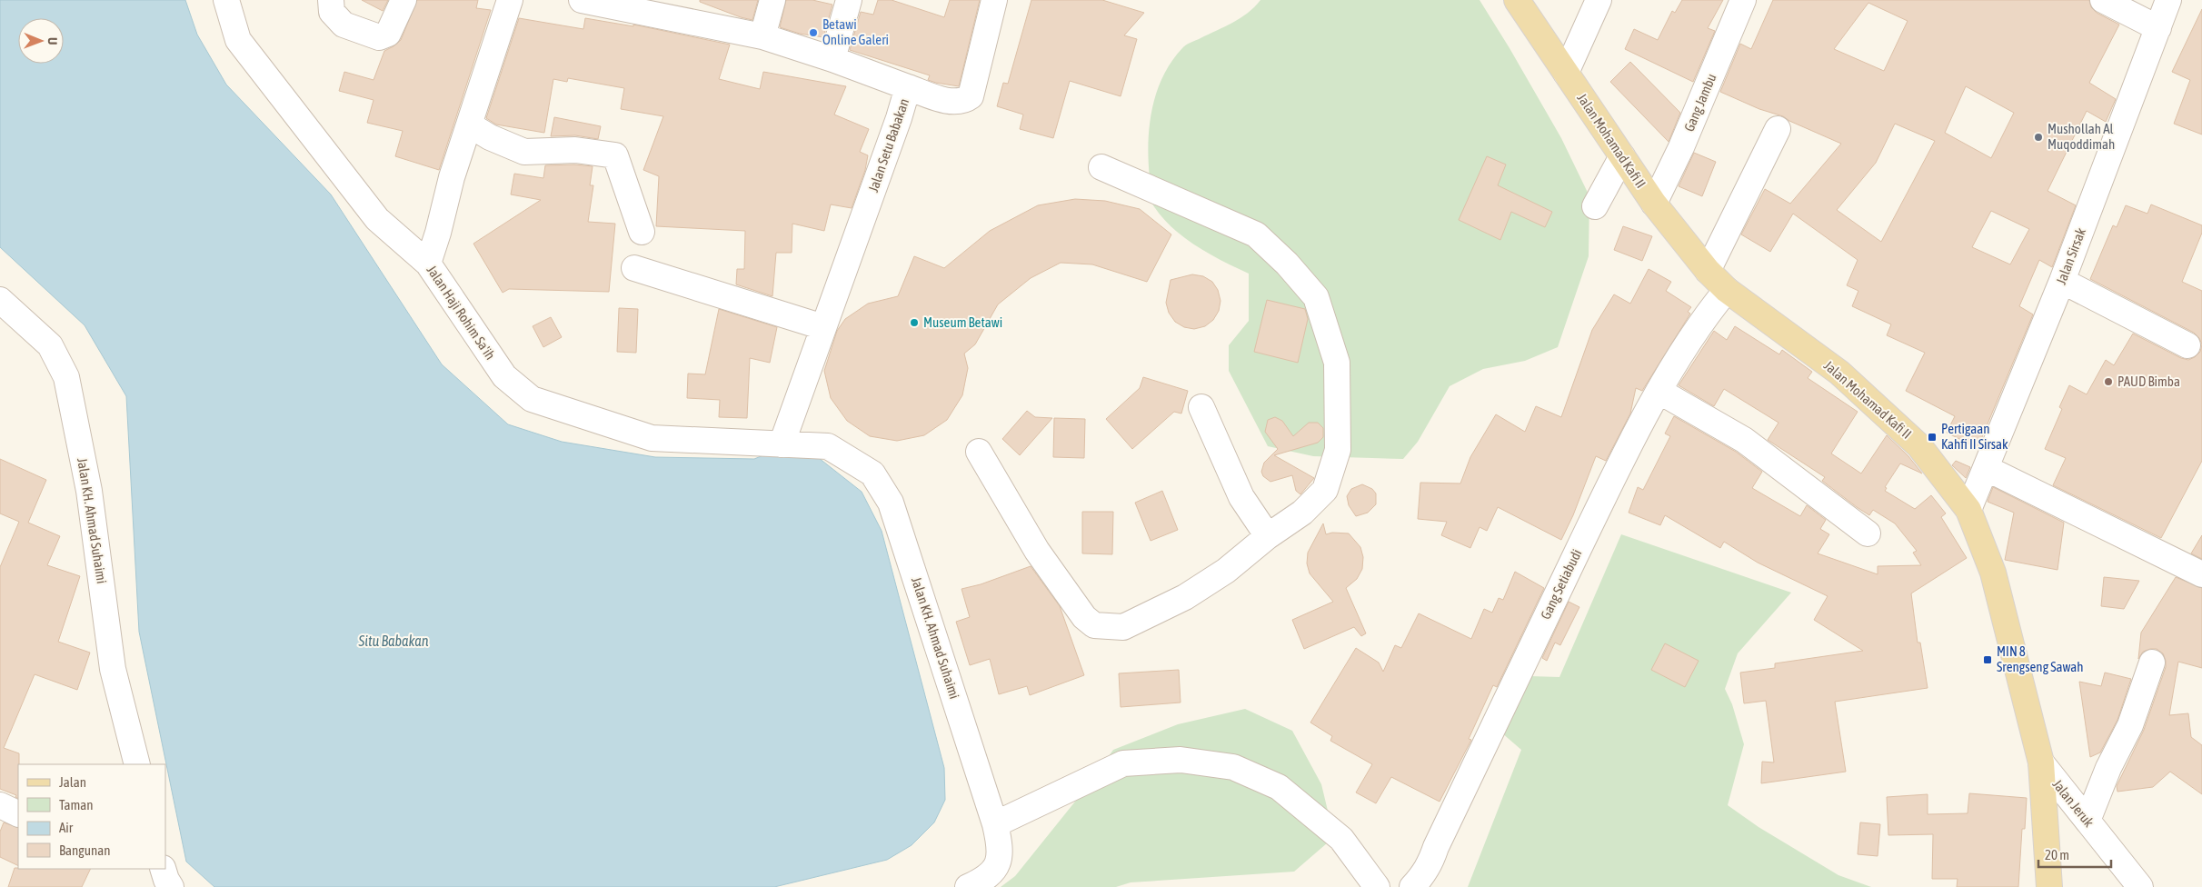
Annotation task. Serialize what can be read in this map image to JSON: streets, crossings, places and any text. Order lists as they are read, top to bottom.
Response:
{
  "streets": {
    "main road": ["Jalan Mohamad Kafi II"],
    "street": [
      "Gang Jambu",
      "Jalan Setu Babakan",
      "Jalan Sirsak",
      "Jalan Haji Rohim Sa'ih",
      "Jalan KH. Ahmad Suhaimi",
      "Gang Setiabudi",
      "Jalan Jeruk"
    ]
  },
  "crossings": [
    ["Gang Jambu", "Jalan Mohamad Kafi II"],
    ["Jalan Mohamad Kafi II", "Jalan Sirsak"],
    ["Jalan Mohamad Kafi II", "Gang Setiabudi"],
    ["Jalan Mohamad Kafi II", "Jalan Jeruk"],
    ["Jalan Setu Babakan", "Jalan Haji Rohim Sa'ih"],
    ["Jalan Setu Babakan", "Jalan KH. Ahmad Suhaimi"],
    ["Jalan Haji Rohim Sa'ih", "Jalan KH. Ahmad Suhaimi"]
  ],
  "water": ["Situ Babakan"],
  "places": {
    "other": [
      "Betawi Online Galeri",
      "Mushollah Al Muqoddimah",
      "Museum Betawi",
      "PAUD Bimba"
    ],
    "transit": ["Pertigaan Kahfi II Sirsak", "MIN 8 Srengseng Sawah"]
  },
  "legend": [
    "Jalan",
    "Taman",
    "Air",
    "Bangunan"
  ],
  "scale_bar": "20 m",
  "north": "right"
}
